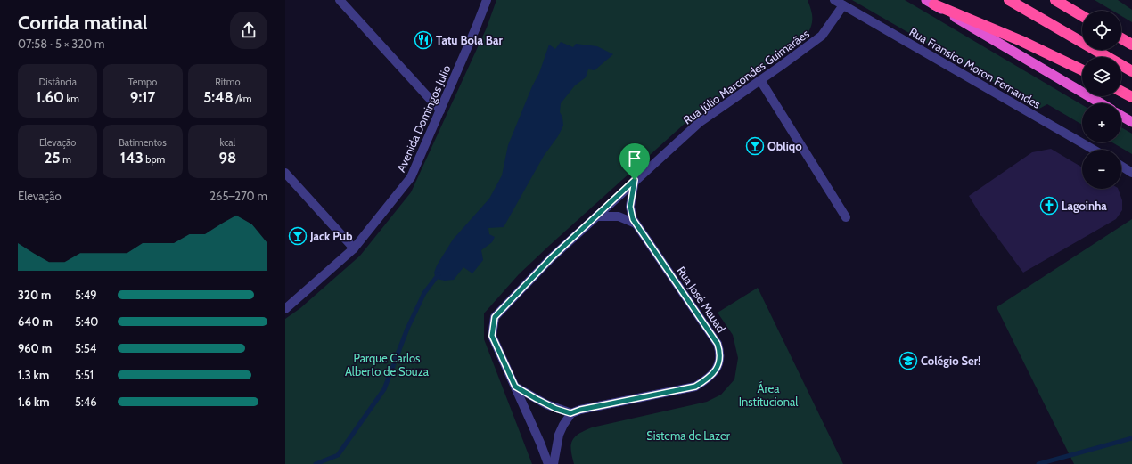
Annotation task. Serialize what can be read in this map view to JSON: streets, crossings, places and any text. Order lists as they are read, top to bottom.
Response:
{
  "streets": {
    "street": [
      "Rua Fransico Moron Fernandes",
      "Rua Júlio Marcondes Guimarães",
      "Avenida Domingos Julio",
      "Rua José Mauad"
    ]
  },
  "crossings": [
    ["Rua Fransico Moron Fernandes", "Rua Júlio Marcondes Guimarães"],
    ["Rua Júlio Marcondes Guimarães", "Rua José Mauad"]
  ],
  "parks": ["Parque Carlos Alberto de Souza", "Área Institucional", "Sistema de Lazer"],
  "places": {
    "restaurant": ["Tatu Bola Bar"],
    "bar": ["Obliqo", "Jack Pub"],
    "church": ["Lagoinha"],
    "school or university": ["Colégio Ser!"]
  },
  "page": {
    "heading": ["Corrida matinal", "07:58 · 5 × 320 m"],
    "map_buttons": ["+", "−"],
    "stats": [
      ["Distância", "1.60 km"],
      ["Tempo", "9:17"],
      ["Ritmo", "5:48 /km"],
      ["Elevação", "25 m"],
      ["Batimentos", "143 bpm"],
      ["kcal", "98"]
    ],
    "chart": ["Elevação", "265–270 m"],
    "list": [
      {
        "name": "320 m",
        "note": "5:49"
      },
      {
        "name": "640 m",
        "note": "5:40"
      },
      {
        "name": "960 m",
        "note": "5:54"
      },
      {
        "name": "1.3 km",
        "note": "5:51"
      },
      {
        "name": "1.6 km",
        "note": "5:46"
      }
    ]
  }
}
